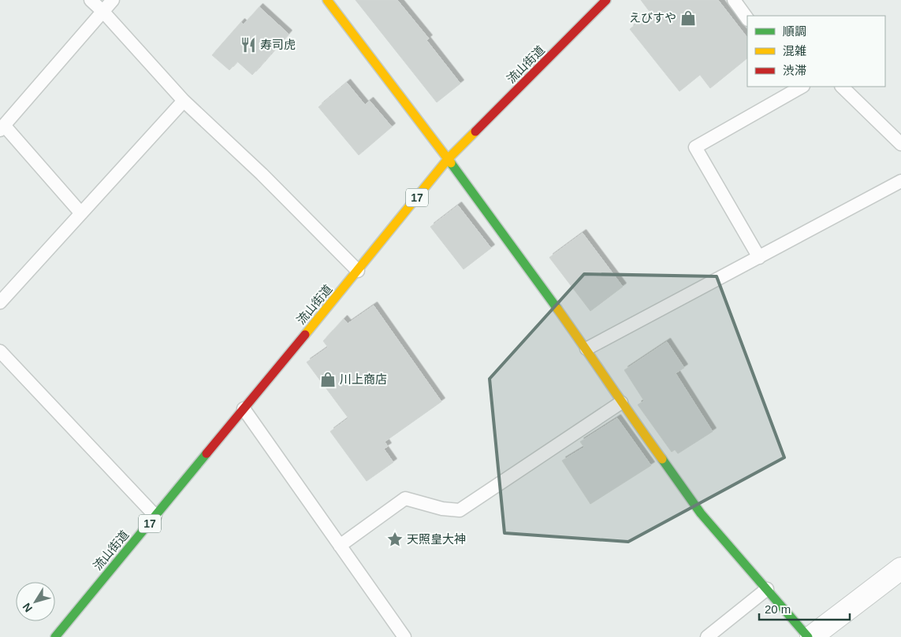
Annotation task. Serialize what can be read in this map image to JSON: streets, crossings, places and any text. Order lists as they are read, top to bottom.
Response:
{
  "streets": {
    "main road": ["流山街道", "17"]
  },
  "places": {
    "shop": ["えびすや", "川上商店"],
    "restaurant": ["寿司虎"],
    "place": ["天照皇大神"]
  },
  "legend": ["順調", "混雑", "渋滞"],
  "scale_bar": "20 m",
  "north": "bottom left"
}
